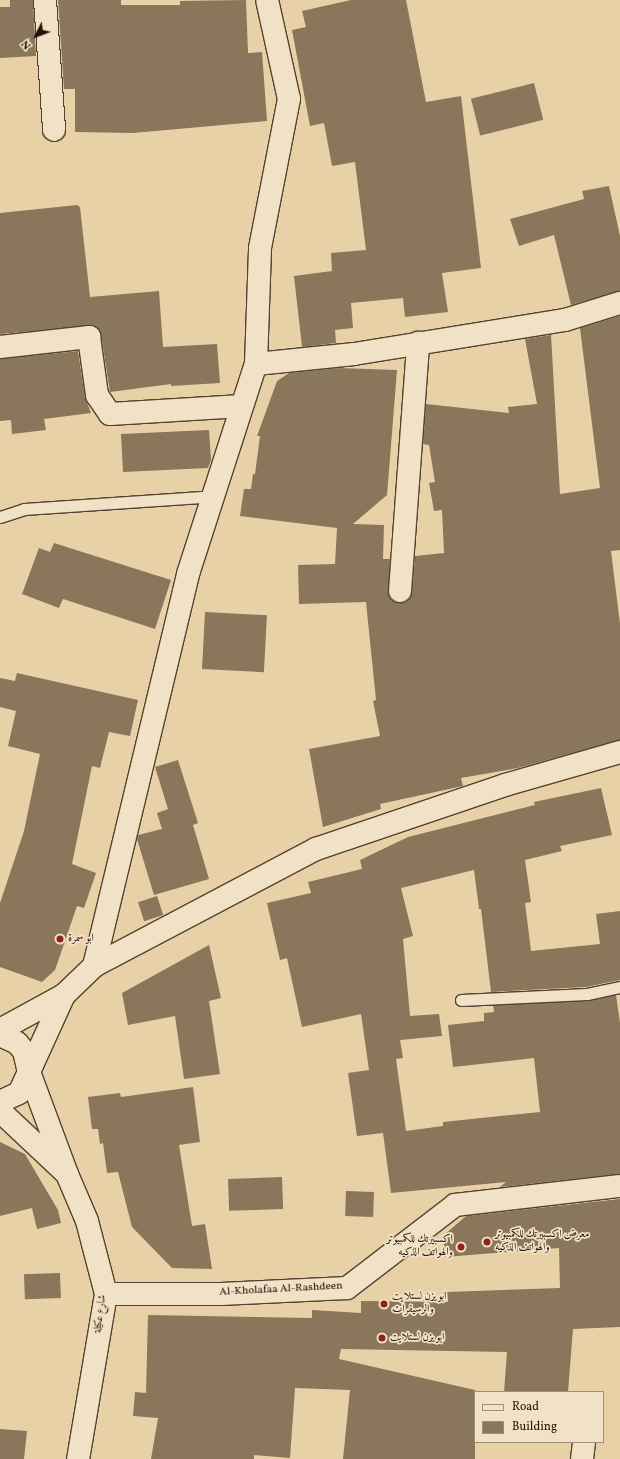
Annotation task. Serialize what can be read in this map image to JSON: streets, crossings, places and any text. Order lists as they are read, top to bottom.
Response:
{
  "streets": {
    "street": ["Al-Kholafaa Al-Rashdeen", "شارع عكيلة"]
  },
  "crossings": [
    ["Al-Kholafaa Al-Rashdeen", "شارع عكيلة"]
  ],
  "places": [
    "ابو سمرة",
    "معرض اكسبيرتك للكمبيوتر والهواتف الذكيه",
    "اكسبيرتك للكمبيوتر والهواتف الذكيه",
    "ابو يزن لستلايت والرسيفرات",
    "ابو يزن لستلايت"
  ],
  "legend": ["Road", "Building"],
  "north": "bottom left"
}
